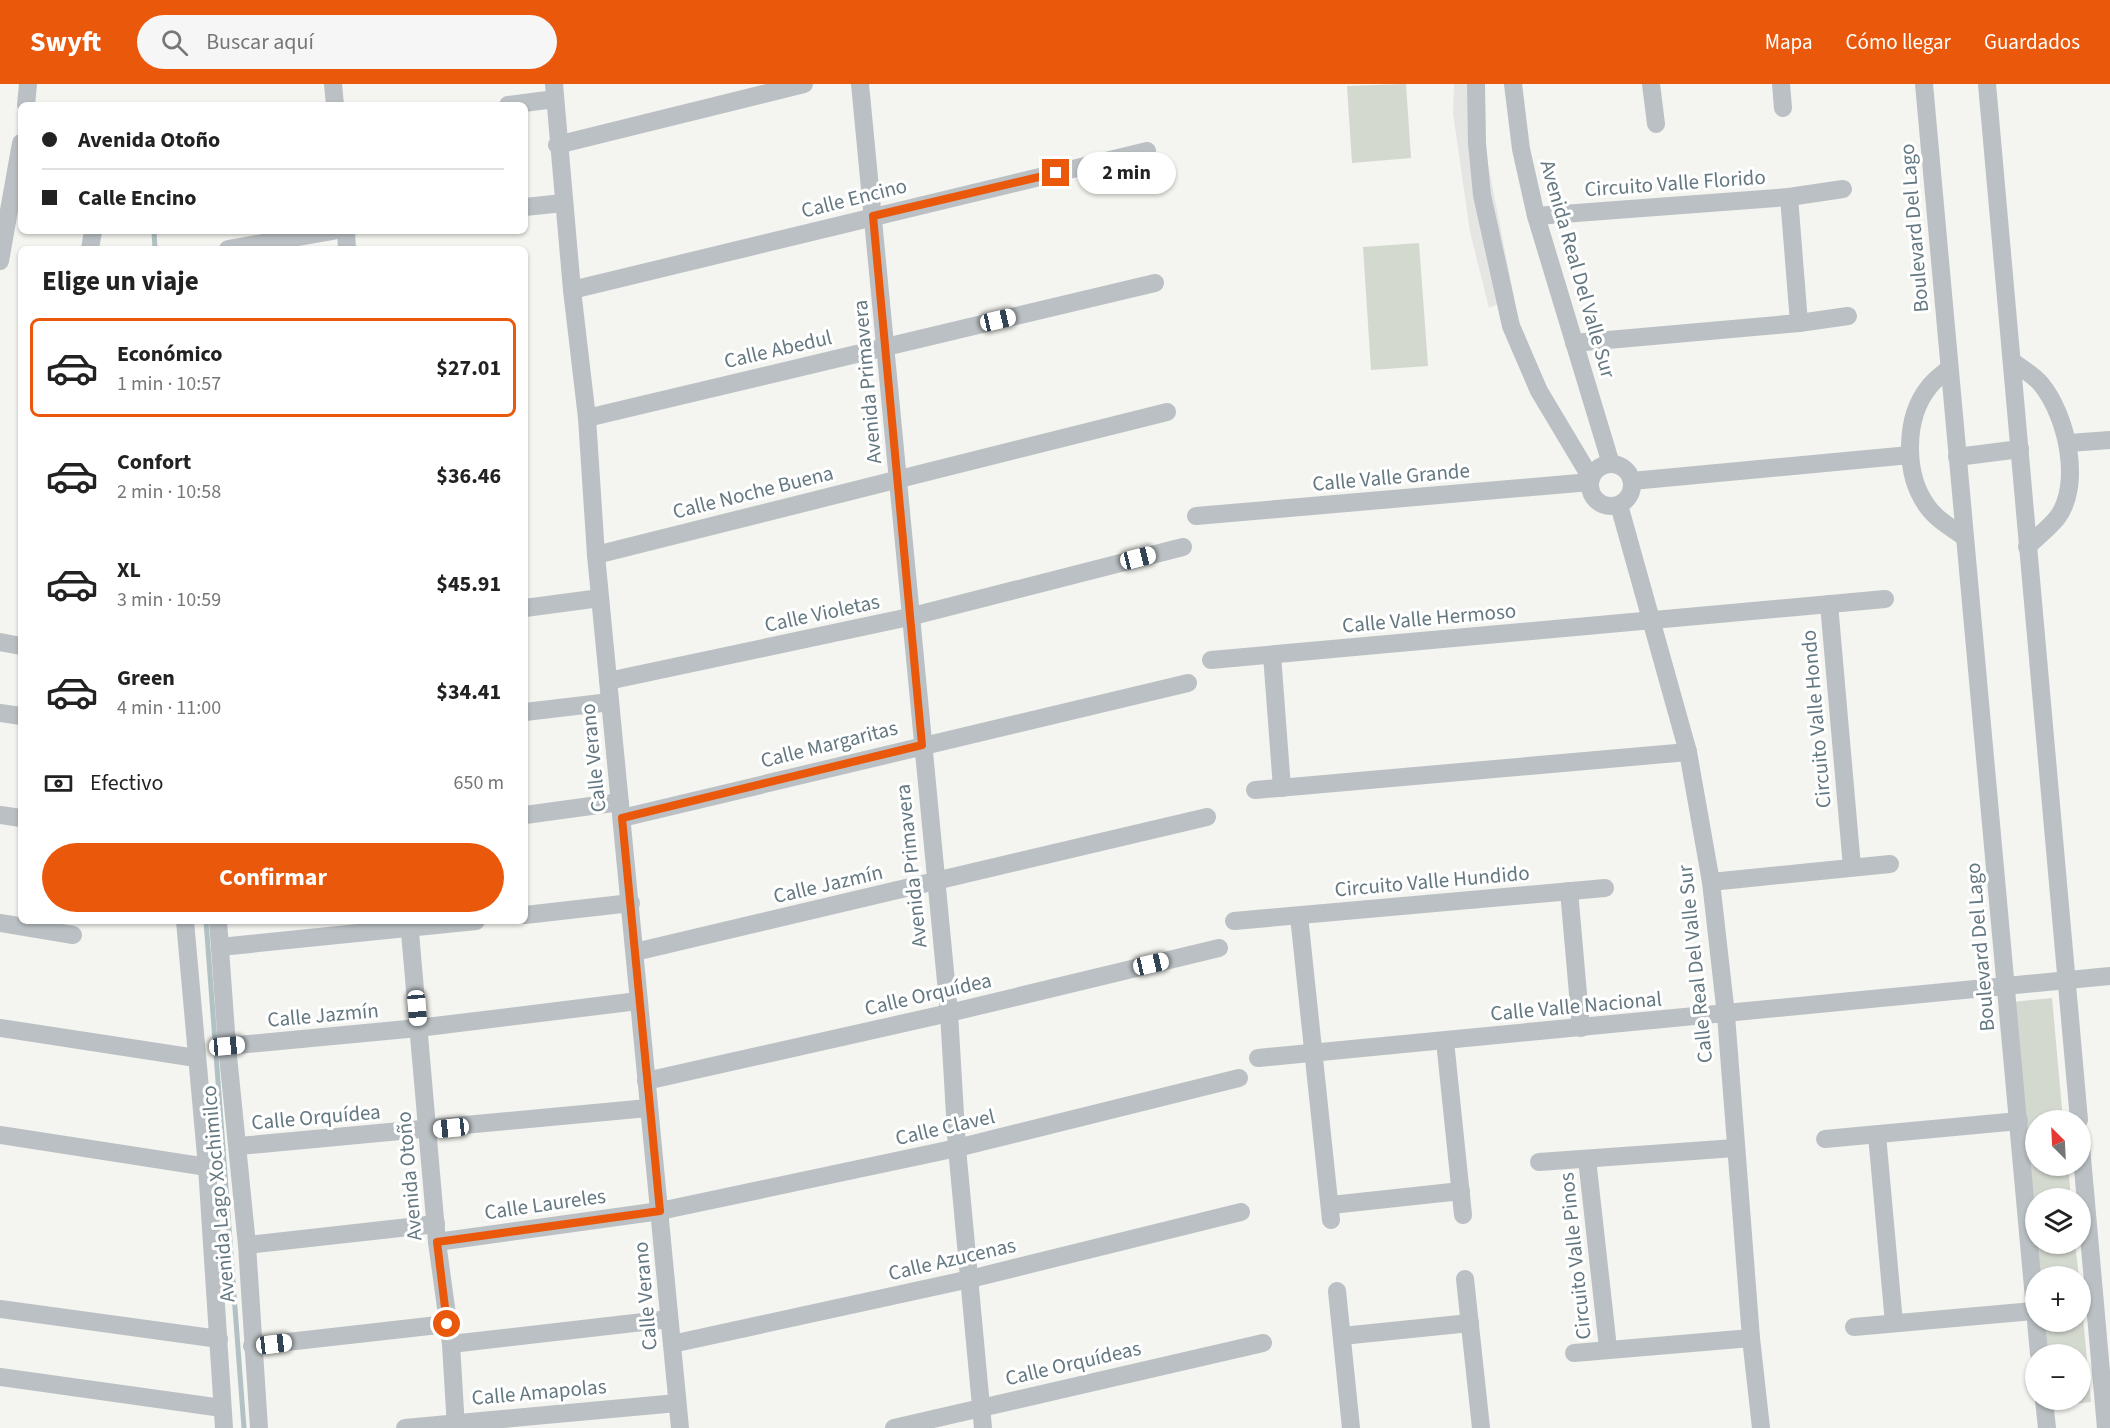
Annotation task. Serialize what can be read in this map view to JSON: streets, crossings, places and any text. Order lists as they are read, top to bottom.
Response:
{
  "streets": {
    "street": [
      "Circuito Valle Florido",
      "Calle Encino",
      "Boulevard Del Lago",
      "Avenida Real Del Valle Sur",
      "Calle Abedul",
      "Avenida Primavera",
      "Calle Valle Grande",
      "Calle Noche Buena",
      "Calle Violetas",
      "Calle Valle Hermoso",
      "Circuito Valle Hondo",
      "Calle Margaritas",
      "Calle Verano",
      "Circuito Valle Hundido",
      "Calle Jazmín",
      "Calle Real Del Valle Sur",
      "Calle Orquídea",
      "Calle Valle Nacional",
      "Calle Clavel",
      "Avenida Otoño",
      "Avenida Lago Xochimilco",
      "Calle Laureles",
      "Circuito Valle Pinos",
      "Calle Azucenas",
      "Calle Orquídeas",
      "Calle Amapolas"
    ]
  },
  "crossings": [
    ["Circuito Valle Florido", "Avenida Real Del Valle Sur"],
    ["Calle Encino", "Avenida Primavera"],
    ["Calle Encino", "Calle Verano"],
    ["Boulevard Del Lago", "Calle Valle Nacional"],
    ["Avenida Real Del Valle Sur", "Calle Valle Grande"],
    ["Avenida Real Del Valle Sur", "Calle Real Del Valle Sur"],
    ["Calle Abedul", "Avenida Primavera"],
    ["Calle Abedul", "Calle Verano"],
    ["Avenida Primavera", "Calle Noche Buena"],
    ["Avenida Primavera", "Calle Violetas"],
    ["Avenida Primavera", "Calle Margaritas"],
    ["Avenida Primavera", "Calle Jazmín"],
    ["Avenida Primavera", "Calle Orquídea"],
    ["Avenida Primavera", "Calle Clavel"],
    ["Avenida Primavera", "Calle Azucenas"],
    ["Avenida Primavera", "Calle Orquídeas"],
    ["Calle Valle Grande", "Calle Real Del Valle Sur"],
    ["Calle Noche Buena", "Calle Verano"],
    ["Calle Violetas", "Calle Verano"],
    ["Calle Valle Hermoso", "Circuito Valle Hondo"],
    ["Calle Valle Hermoso", "Calle Real Del Valle Sur"],
    ["Circuito Valle Hondo", "Calle Real Del Valle Sur"],
    ["Calle Margaritas", "Calle Verano"],
    ["Calle Verano", "Calle Jazmín"],
    ["Calle Verano", "Calle Orquídea"],
    ["Calle Verano", "Calle Clavel"],
    ["Calle Verano", "Calle Laureles"],
    ["Calle Verano", "Calle Azucenas"],
    ["Calle Verano", "Calle Amapolas"],
    ["Calle Jazmín", "Avenida Otoño"],
    ["Calle Jazmín", "Avenida Lago Xochimilco"],
    ["Calle Real Del Valle Sur", "Calle Valle Nacional"],
    ["Calle Real Del Valle Sur", "Circuito Valle Pinos"],
    ["Calle Orquídea", "Avenida Otoño"],
    ["Calle Orquídea", "Avenida Lago Xochimilco"],
    ["Calle Clavel", "Calle Laureles"],
    ["Avenida Otoño", "Calle Laureles"],
    ["Avenida Otoño", "Calle Amapolas"],
    ["Avenida Lago Xochimilco", "Calle Laureles"]
  ],
  "north": "top left",
  "page": {
    "header": "Swyft",
    "search": "Buscar aquí",
    "nav": ["Mapa", "Cómo llegar", "Guardados"],
    "banner": ["Avenida Otoño", "Calle Encino"],
    "bubble": "2 min",
    "heading": "Elige un viaje",
    "list": [
      {
        "name": "Económico",
        "note": "1 min · 10:57",
        "value": "$27.01"
      },
      {
        "name": "Confort",
        "note": "2 min · 10:58",
        "value": "$36.46"
      },
      {
        "name": "XL",
        "note": "3 min · 10:59",
        "value": "$45.91"
      },
      {
        "name": "Green",
        "note": "4 min · 11:00",
        "value": "$34.41"
      }
    ],
    "pay": ["Efectivo", "650 m"],
    "buttons": "Confirmar",
    "map_buttons": ["+", "−"]
  }
}
